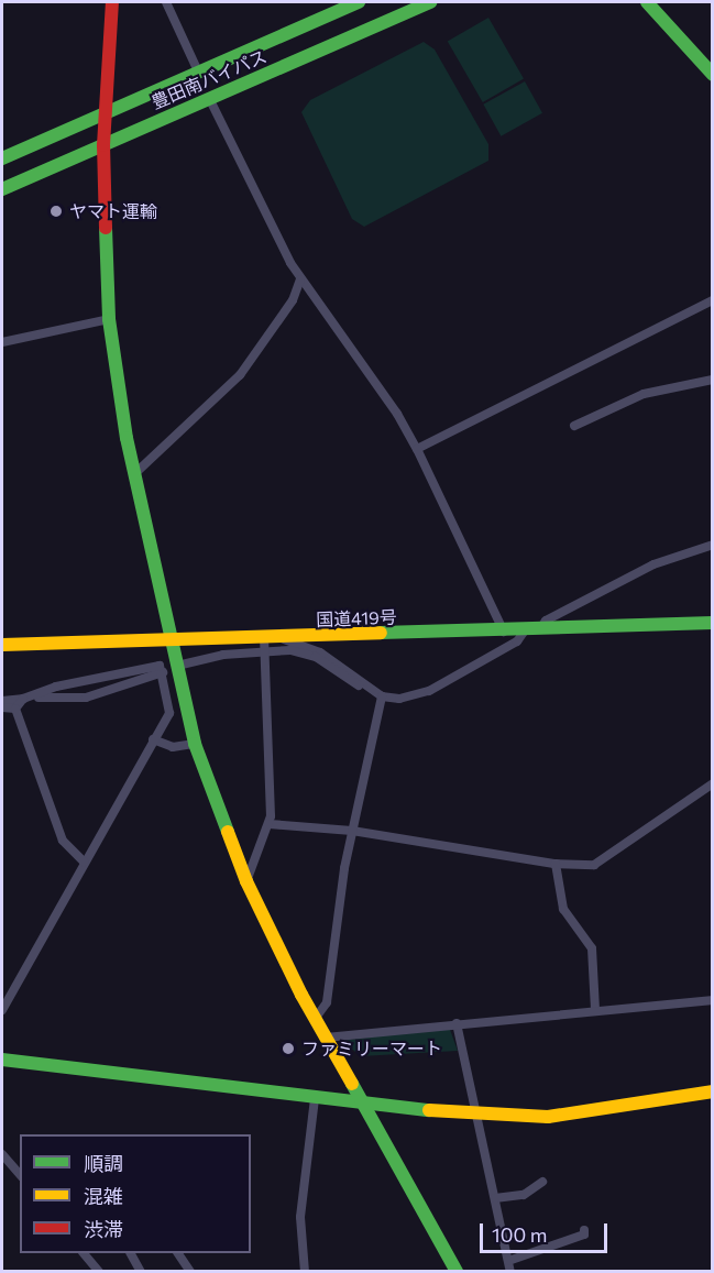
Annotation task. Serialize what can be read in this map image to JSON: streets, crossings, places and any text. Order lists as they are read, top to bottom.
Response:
{
  "streets": {
    "main road": ["豊田南バイパス", "国道419号"]
  },
  "places": ["ヤマト運輸", "ファミリーマート"],
  "legend": ["順調", "混雑", "渋滞"],
  "scale_bar": "100 m"
}
